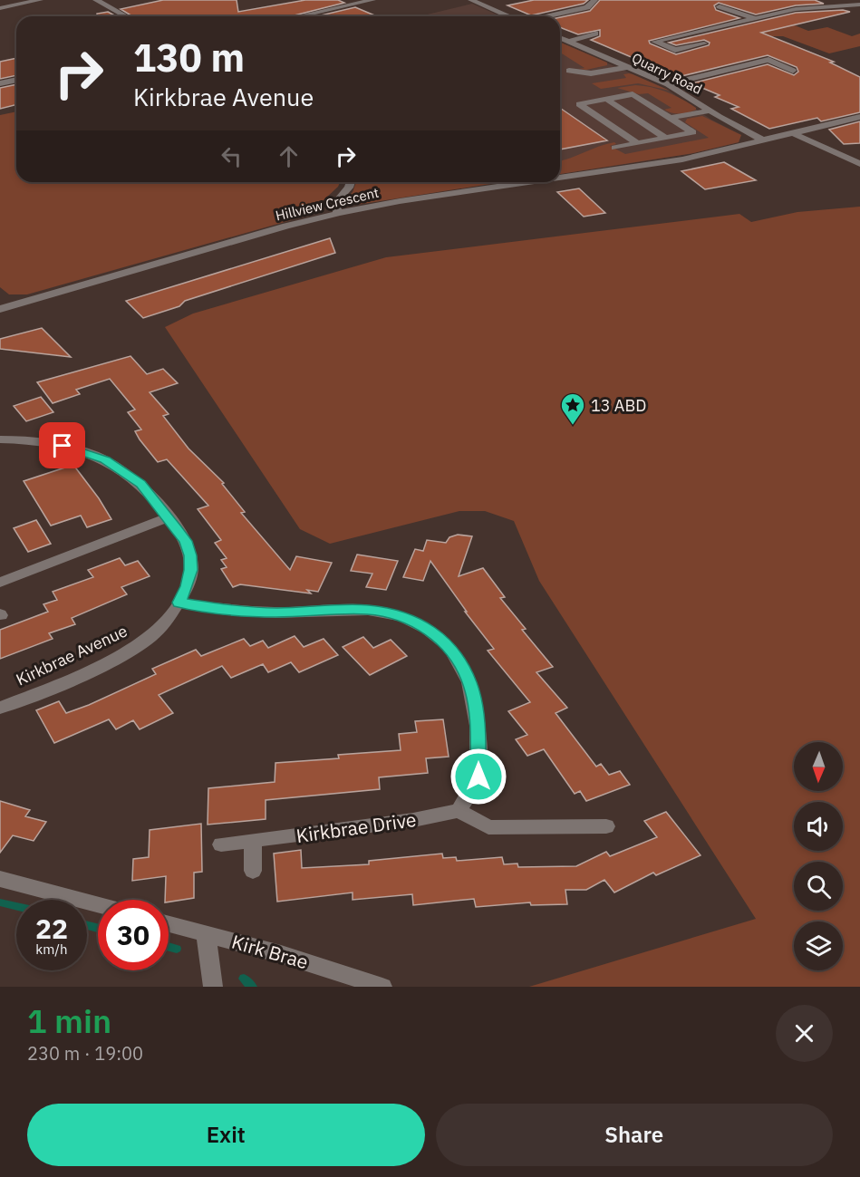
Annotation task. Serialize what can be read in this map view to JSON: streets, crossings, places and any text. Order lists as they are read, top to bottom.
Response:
{
  "streets": {
    "street": [
      "Quarry Road",
      "Hillview Crescent",
      "Kirkbrae Avenue",
      "Kirkbrae Drive",
      "Kirk Brae"
    ]
  },
  "crossings": [
    ["Quarry Road", "Hillview Crescent"]
  ],
  "places": {
    "place": ["13 ABD"]
  },
  "north": "bottom",
  "page": {
    "turn": ["130 m", "Kirkbrae Avenue"],
    "speed": "22 km/h",
    "limit": "30",
    "heading": ["1 min", "230 m · 19:00"],
    "buttons": ["Exit", "Share"]
  }
}
